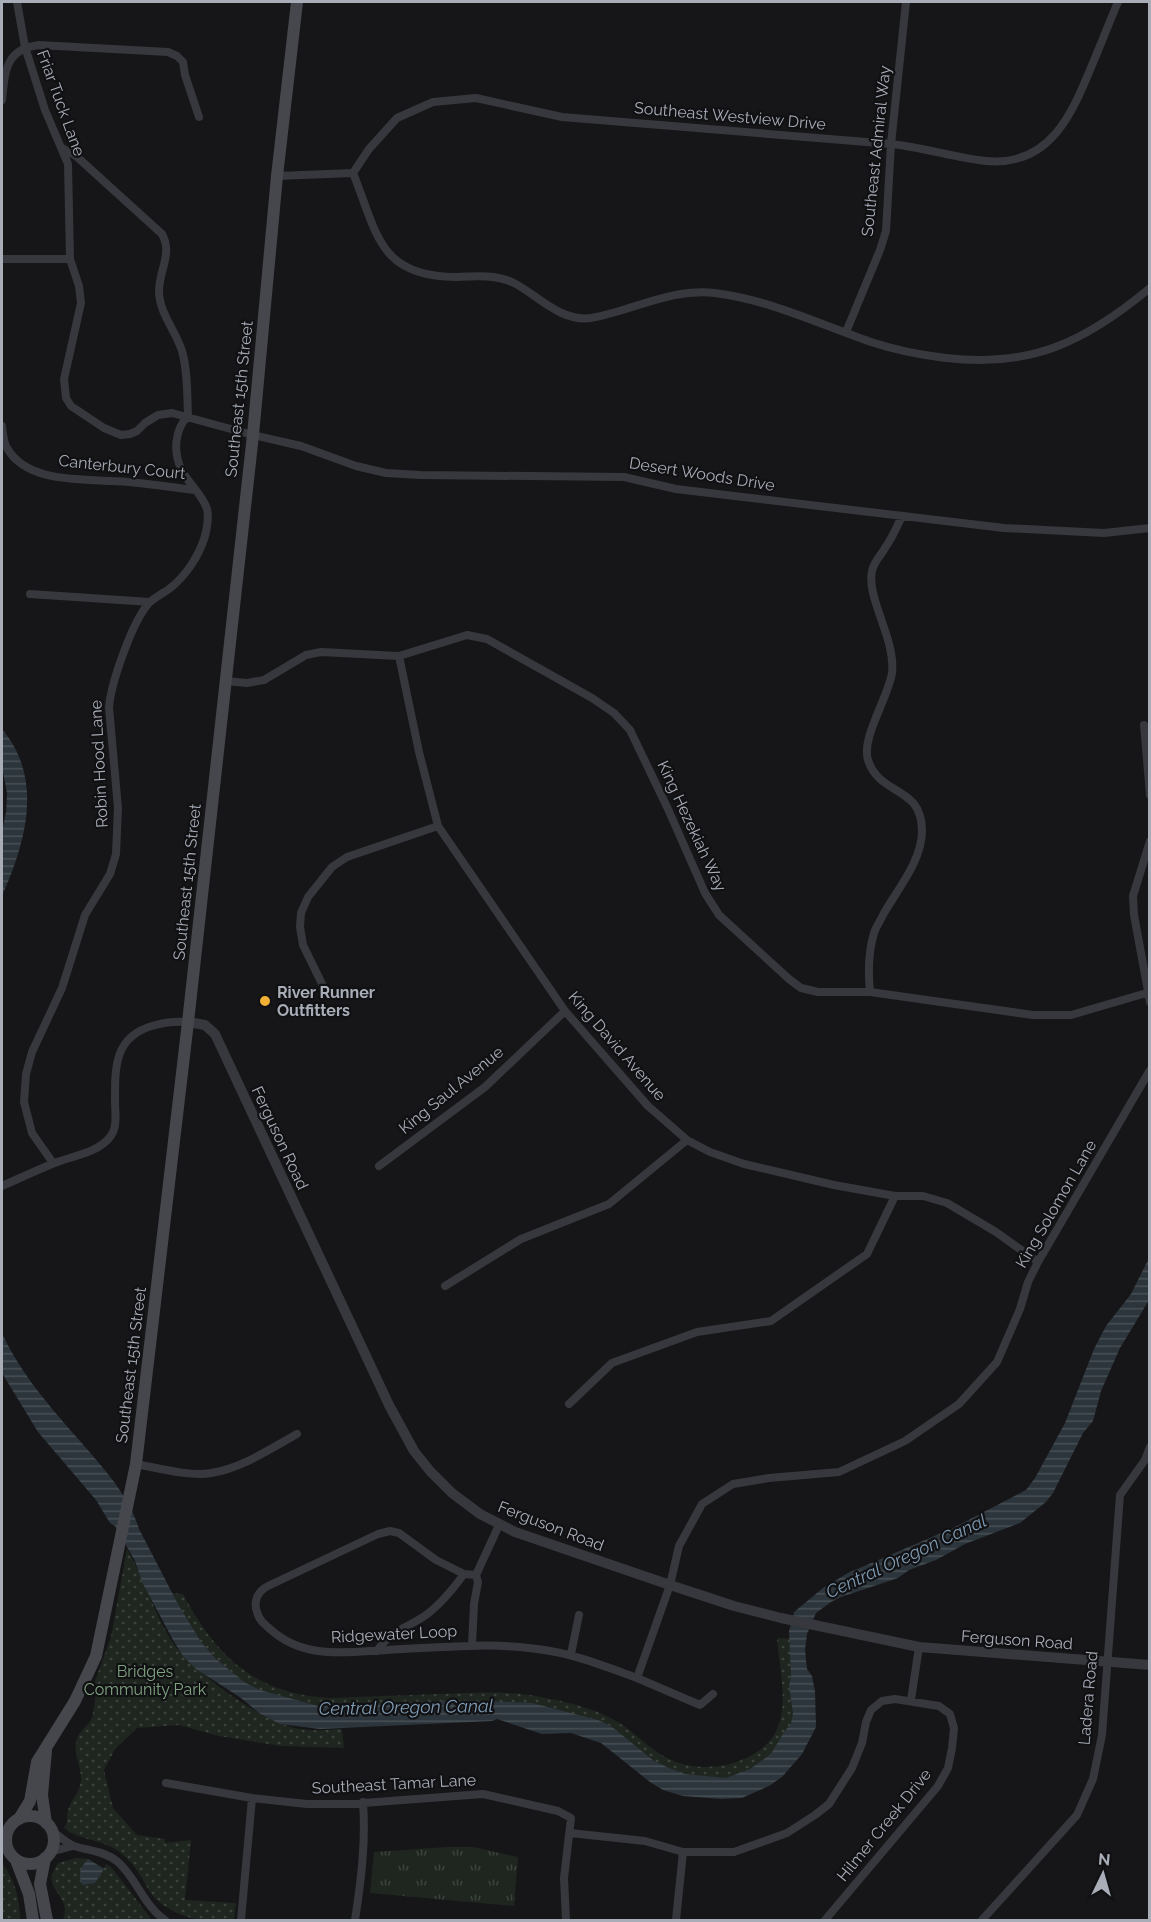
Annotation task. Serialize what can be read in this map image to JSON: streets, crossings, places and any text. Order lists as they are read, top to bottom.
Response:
{
  "streets": {
    "main road": ["Southeast 15th Street"],
    "street": [
      "Friar Tuck Lane",
      "Southeast Westview Drive",
      "Southeast Admiral Way",
      "Canterbury Court",
      "Desert Woods Drive",
      "Robin Hood Lane",
      "King Hezekiah Way",
      "King David Avenue",
      "King Saul Avenue",
      "Ferguson Road",
      "King Solomon Lane",
      "Ridgewater Loop",
      "Ladera Road",
      "Southeast Tamar Lane",
      "Hilmer Creek Drive"
    ]
  },
  "crossings": [
    ["Friar Tuck Lane", "Southeast 15th Street"],
    ["Friar Tuck Lane", "Desert Woods Drive"],
    ["Friar Tuck Lane", "Robin Hood Lane"],
    ["Southeast Westview Drive", "Southeast Admiral Way"],
    ["Southeast 15th Street", "Desert Woods Drive"],
    ["Southeast 15th Street", "King Hezekiah Way"],
    ["Southeast 15th Street", "Ferguson Road"],
    ["Canterbury Court", "Robin Hood Lane"],
    ["King Hezekiah Way", "King David Avenue"],
    ["King David Avenue", "King Saul Avenue"],
    ["King David Avenue", "King Solomon Lane"],
    ["Ferguson Road", "King Solomon Lane"],
    ["Ferguson Road", "Ladera Road"]
  ],
  "water": ["Central Oregon Canal"],
  "parks": ["Bridges Community Park"],
  "places": ["River Runner Outfitters"],
  "north": "top"
}
